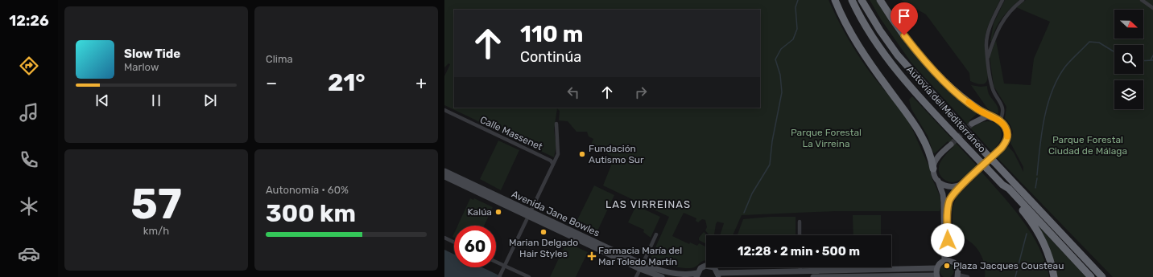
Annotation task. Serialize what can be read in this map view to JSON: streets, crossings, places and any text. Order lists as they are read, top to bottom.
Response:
{
  "streets": {
    "highway": ["Autovía del Mediterráneo"],
    "main road": ["Avenida Jane Bowles"],
    "street": ["Calle Massenet"]
  },
  "districts": ["LAS VIRREINAS"],
  "parks": ["Parque Forestal La Virreina", "Parque Forestal Ciudad de Málaga"],
  "places": {
    "other": [
      "Fundación Autismo Sur",
      "Kalúa",
      "Marian Delgado Hair Styles",
      "Plaza Jacques Cousteau"
    ],
    "health": ["Farmacia María del Mar Toledo Martín"]
  },
  "north": "right",
  "page": {
    "tabs": "12:26",
    "tile": [
      "Clima",
      ["57", "km/h"],
      ["Autonomía · 60%", "300 km"]
    ],
    "turn": ["110 m", "Continúa"],
    "song": ["Slow Tide", "Marlow"],
    "heat": ["−", "21°", "+"],
    "limit": "60",
    "trip": "12:28 · 2 min · 500 m"
  }
}
